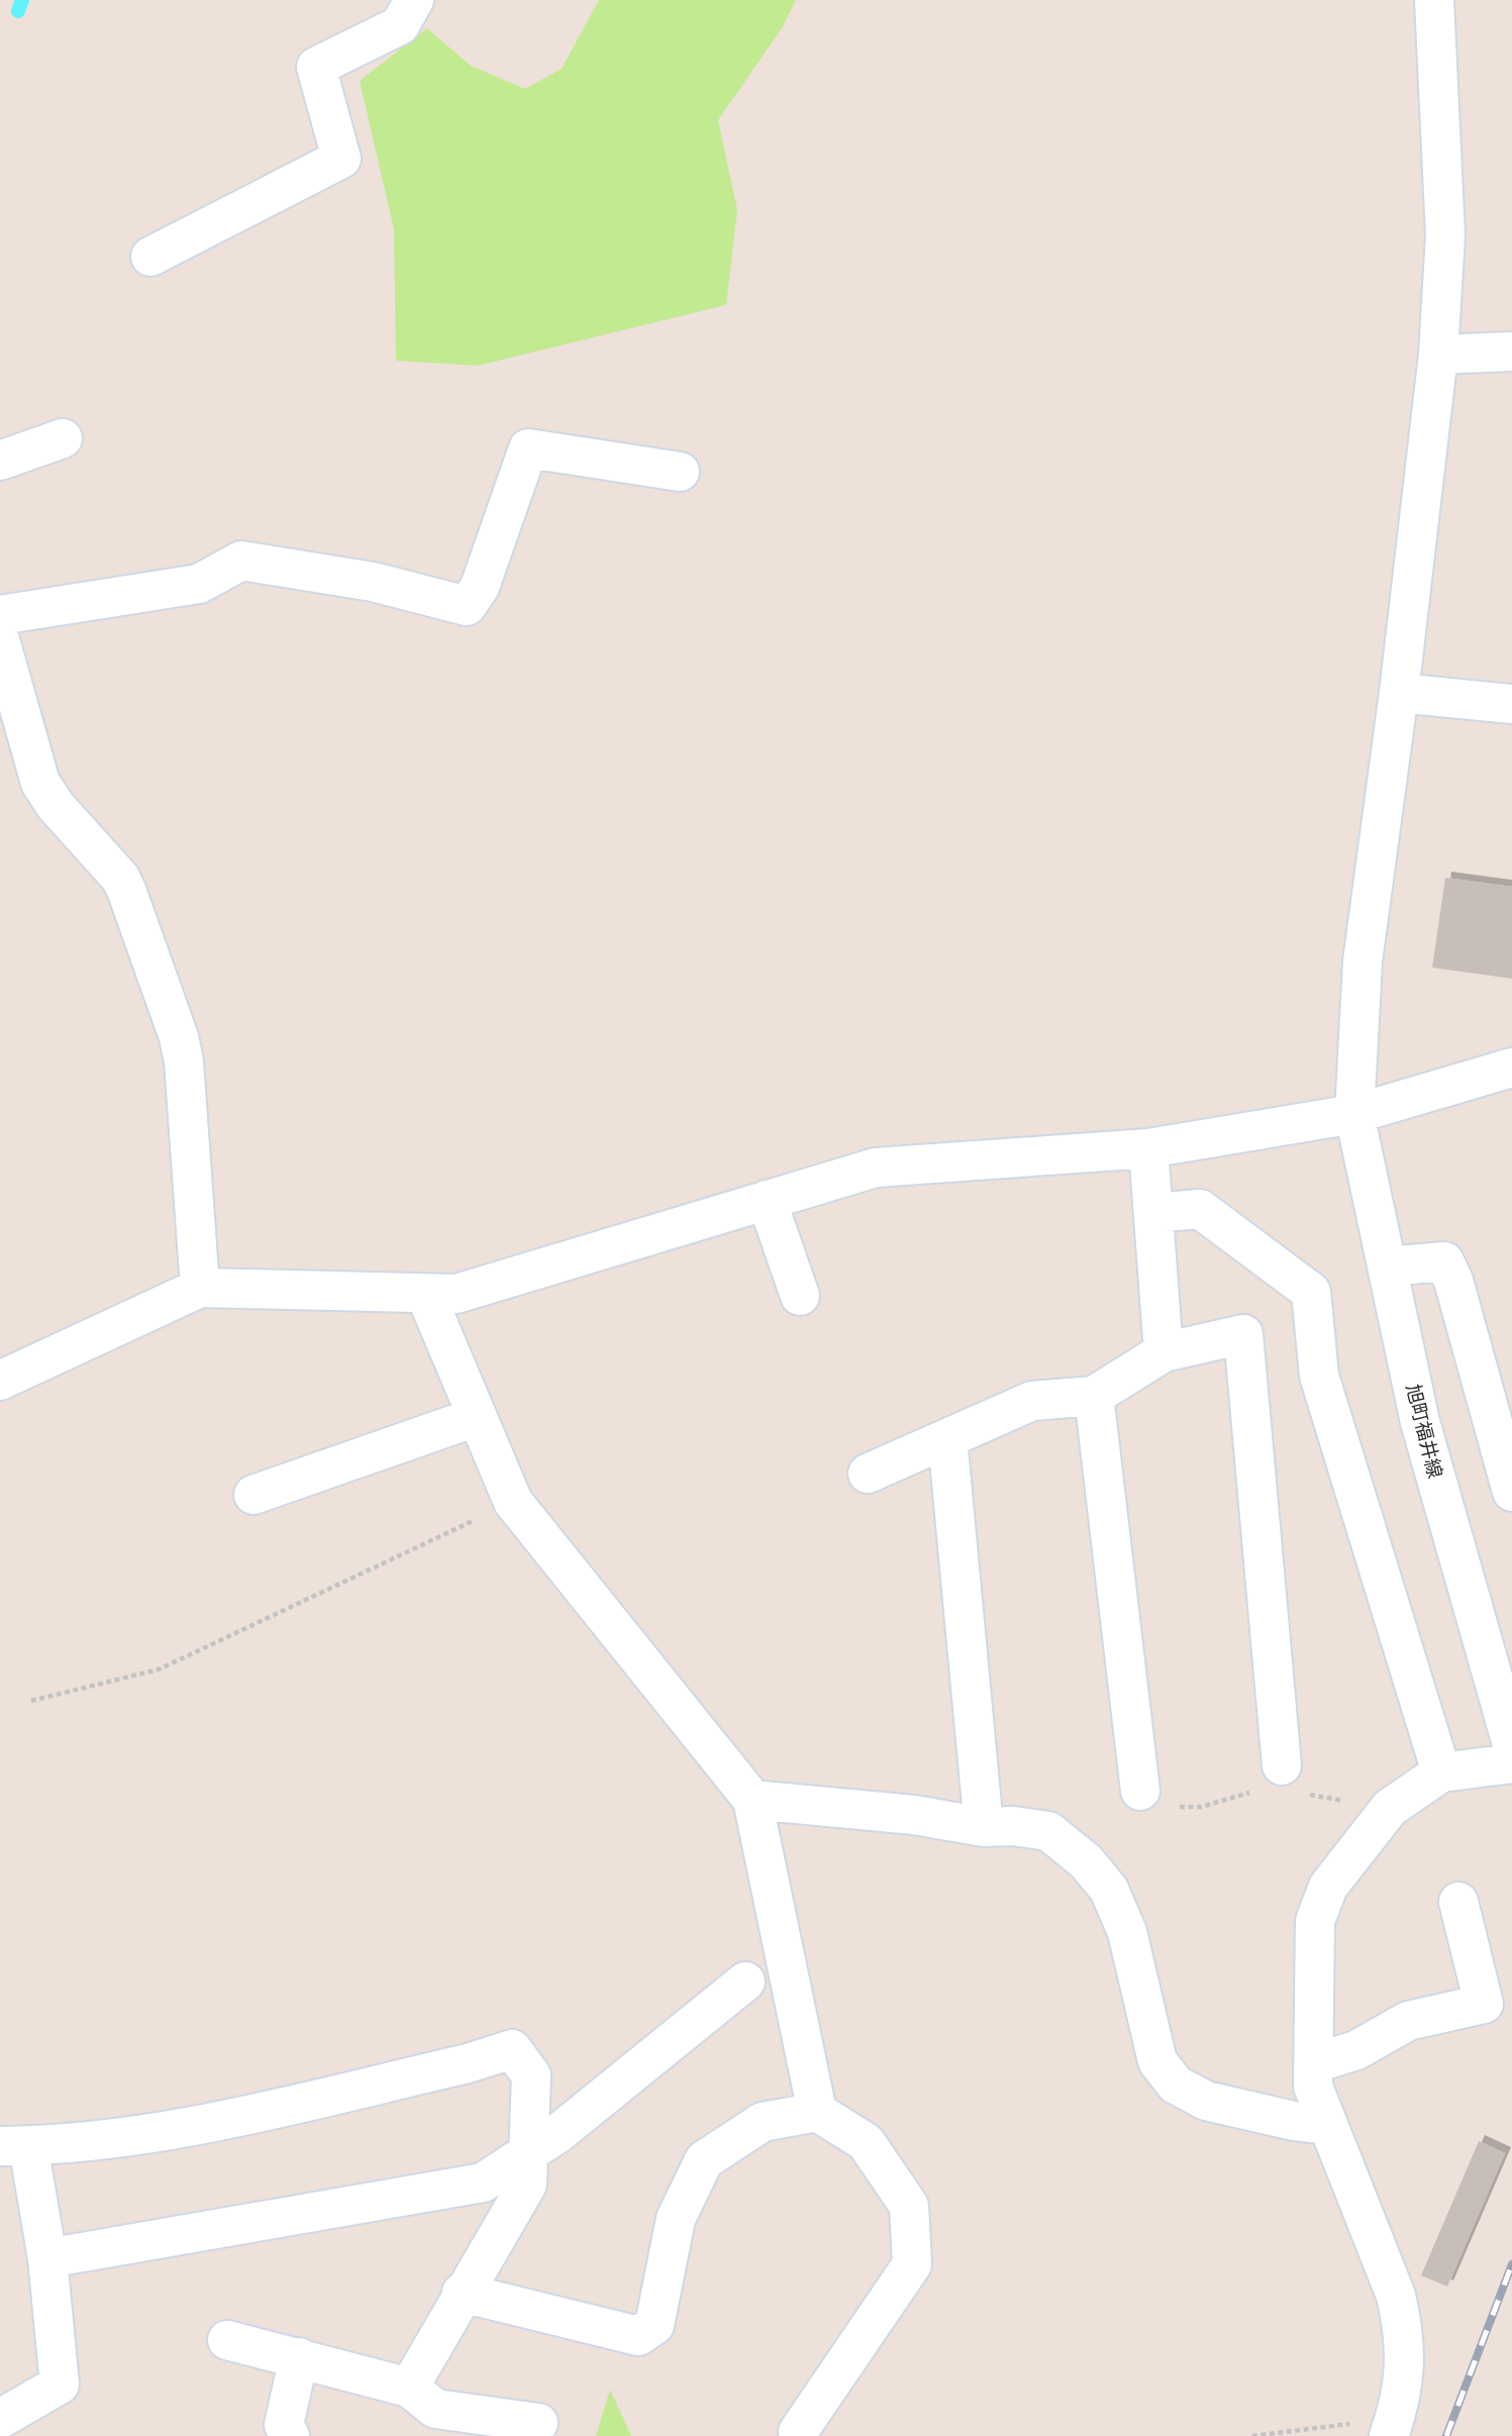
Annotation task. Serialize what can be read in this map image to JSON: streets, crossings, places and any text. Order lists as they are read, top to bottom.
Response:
{
  "streets": {
    "street": ["旭町福井線"]
  }
}
